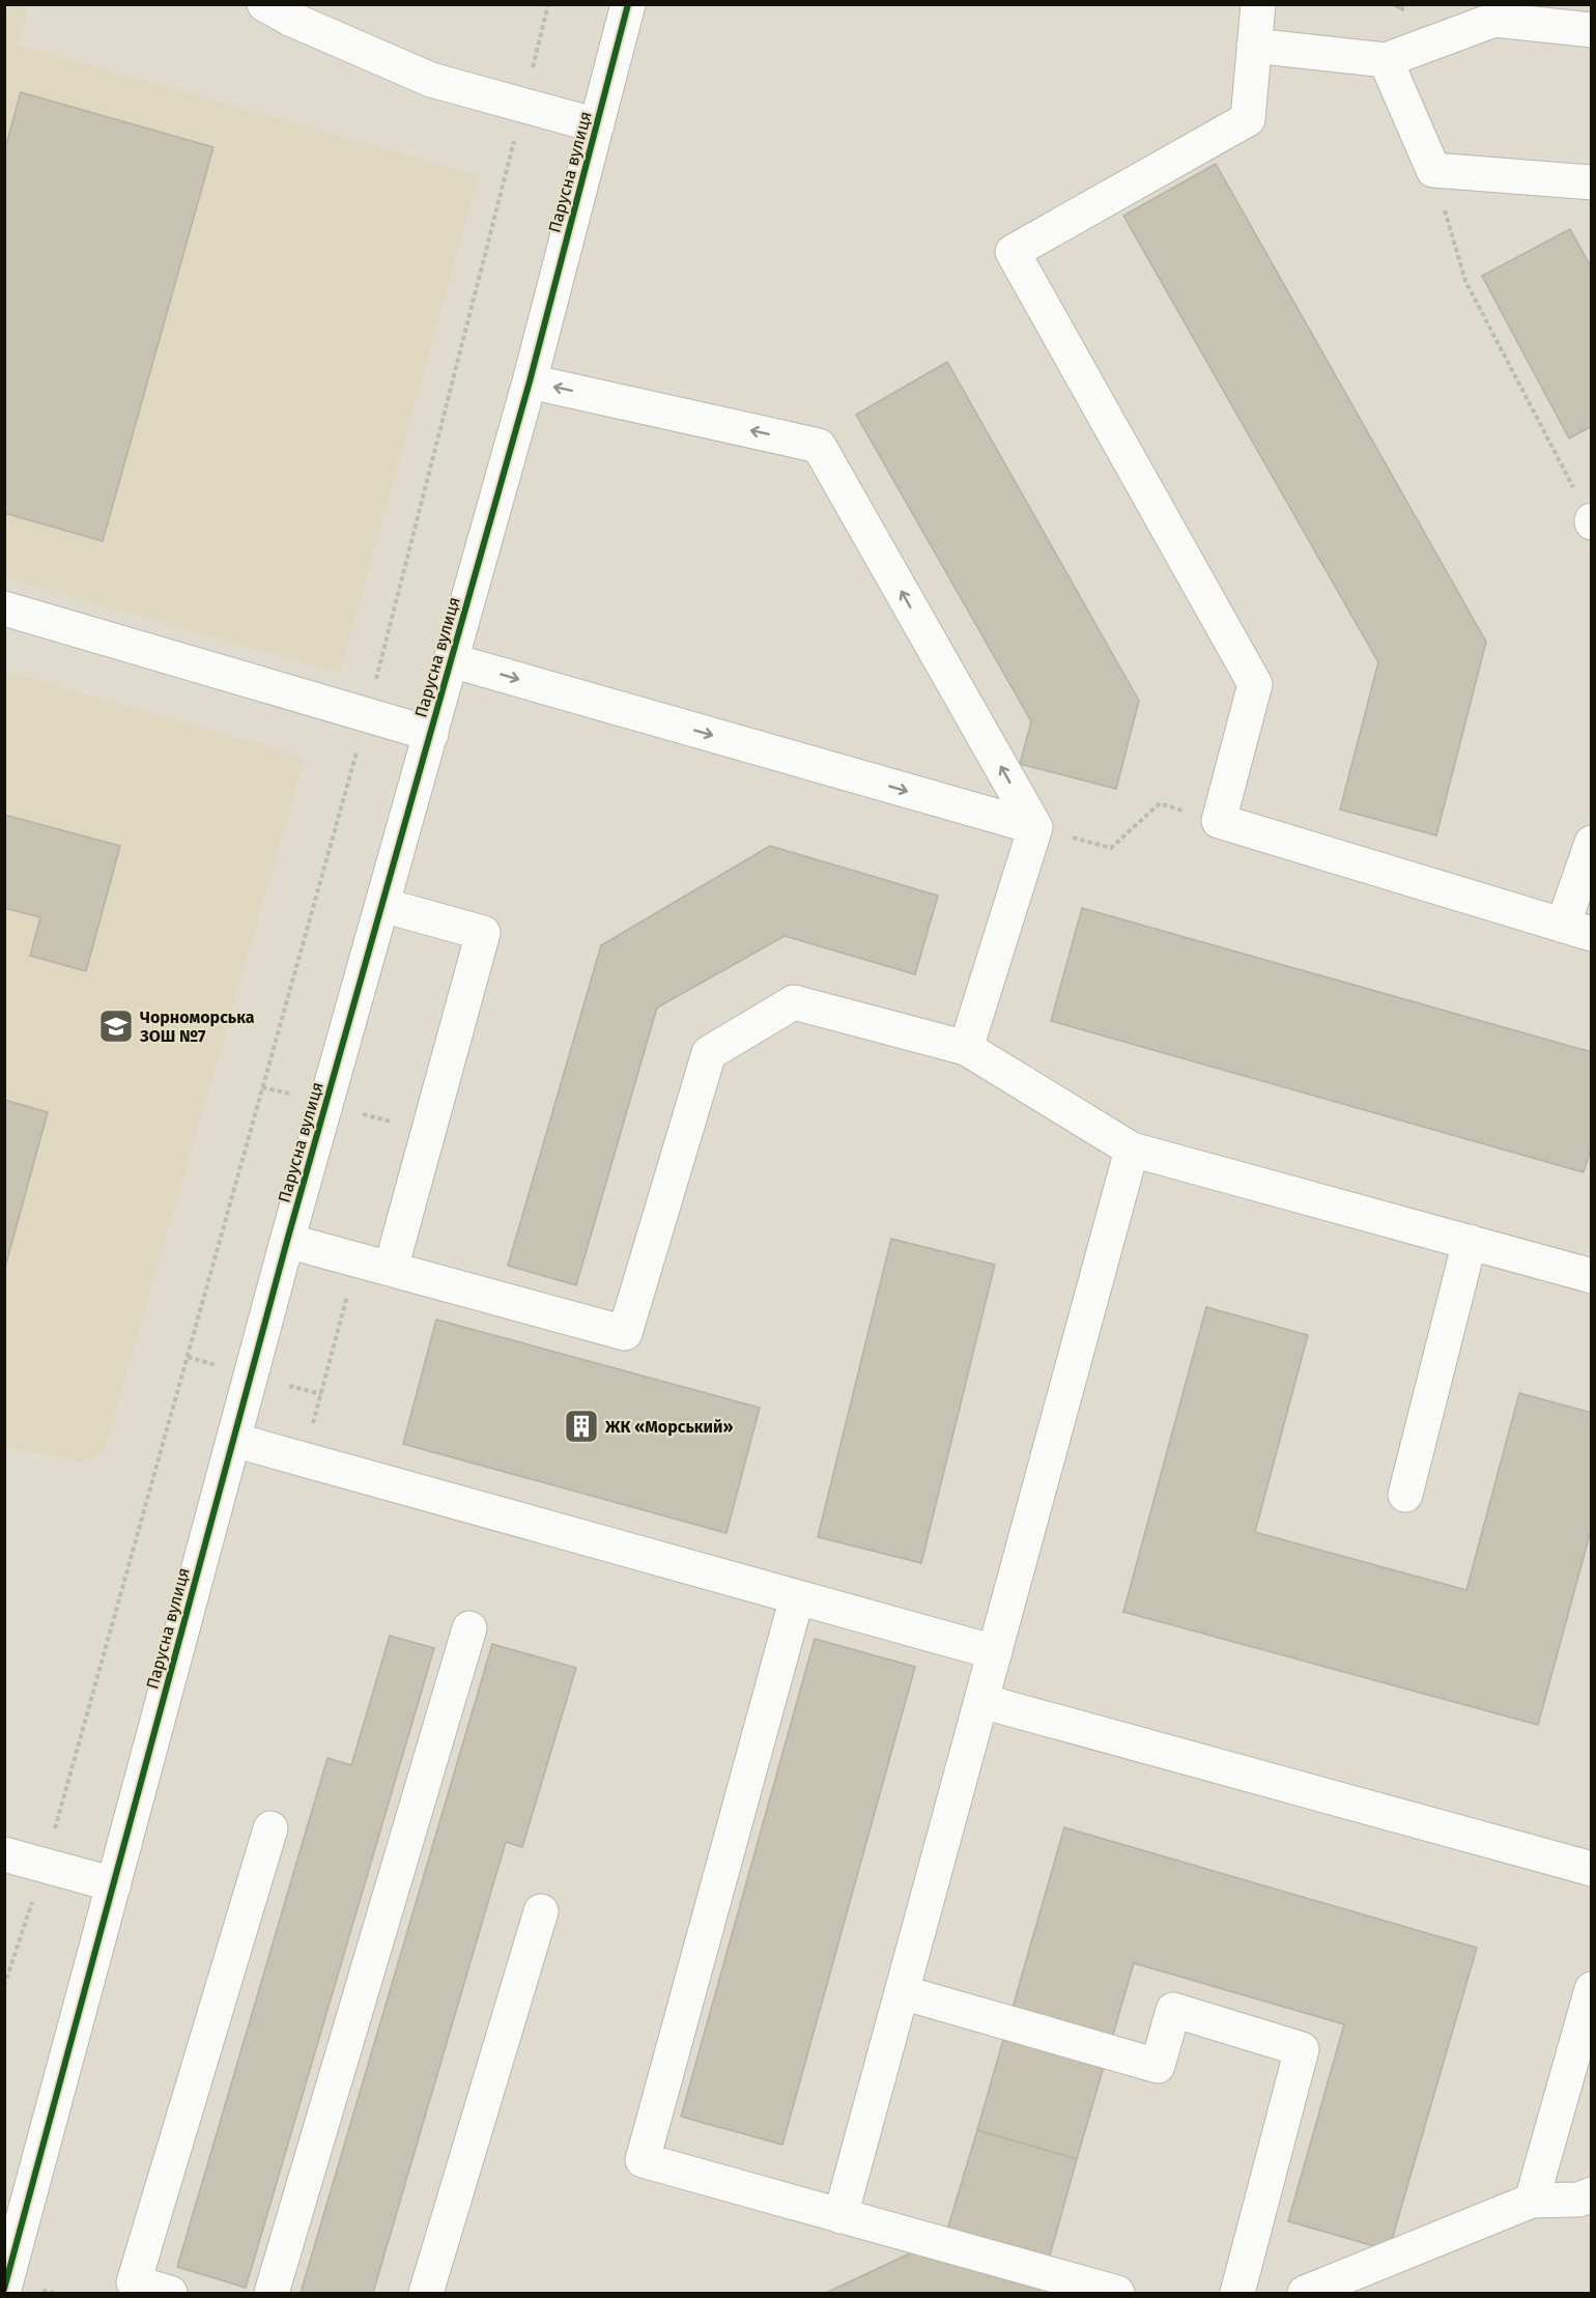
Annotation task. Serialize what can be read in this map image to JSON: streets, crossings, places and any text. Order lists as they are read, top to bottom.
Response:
{
  "streets": {
    "street": ["Парусна вулиця"]
  },
  "places": {
    "school or university": ["Чорноморська ЗОШ №7"],
    "building": ["ЖК «Морський»"]
  }
}
